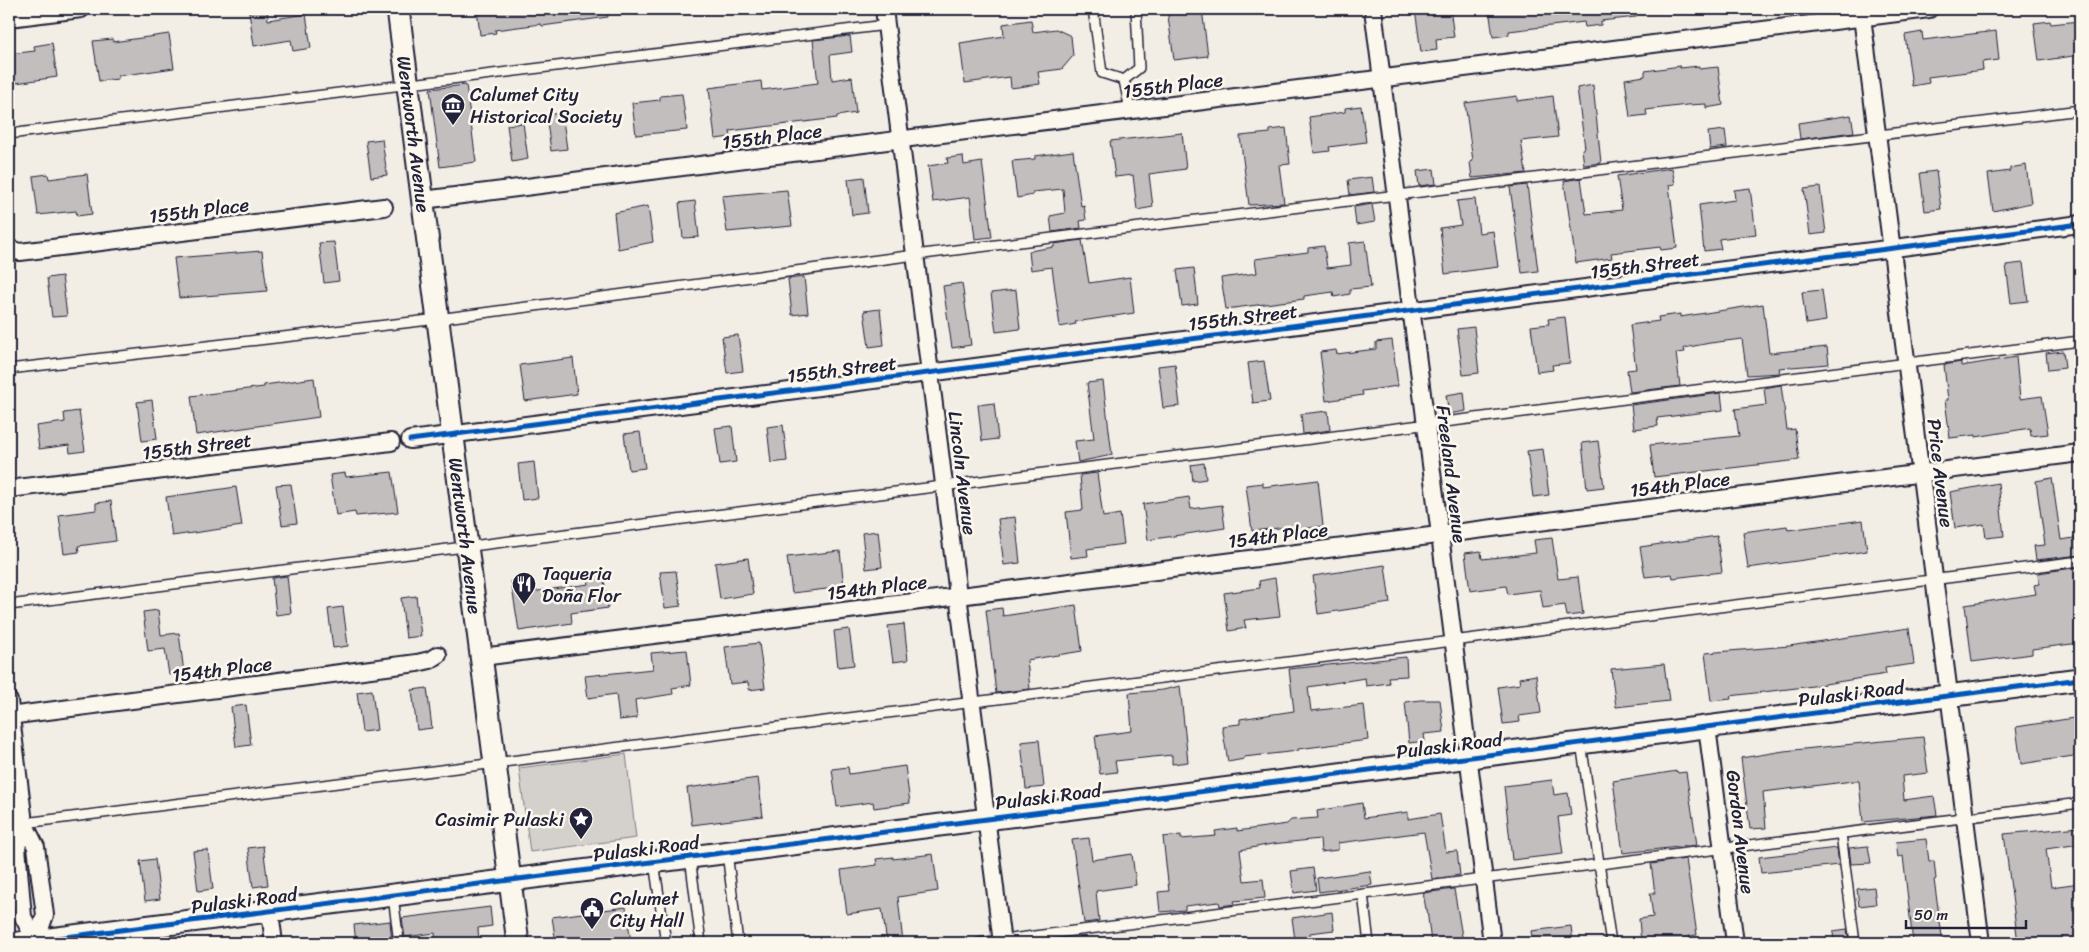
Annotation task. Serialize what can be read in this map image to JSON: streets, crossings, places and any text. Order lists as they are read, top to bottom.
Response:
{
  "streets": {
    "street": [
      "155th Place",
      "Wentworth Avenue",
      "155th Street",
      "Lincoln Avenue",
      "Price Avenue",
      "Freeland Avenue",
      "154th Place",
      "Pulaski Road",
      "Gordon Avenue"
    ]
  },
  "crossings": [
    ["155th Place", "Wentworth Avenue"],
    ["155th Place", "Lincoln Avenue"],
    ["155th Place", "Price Avenue"],
    ["155th Place", "Freeland Avenue"],
    ["Wentworth Avenue", "155th Street"],
    ["Wentworth Avenue", "154th Place"],
    ["Wentworth Avenue", "Pulaski Road"],
    ["155th Street", "Lincoln Avenue"],
    ["155th Street", "Price Avenue"],
    ["155th Street", "Freeland Avenue"],
    ["Lincoln Avenue", "154th Place"],
    ["Lincoln Avenue", "Pulaski Road"],
    ["Price Avenue", "154th Place"],
    ["Price Avenue", "Pulaski Road"],
    ["Freeland Avenue", "154th Place"],
    ["Freeland Avenue", "Pulaski Road"],
    ["Pulaski Road", "Gordon Avenue"]
  ],
  "places": {
    "museum": ["Calumet City Historical Society"],
    "restaurant": ["Taqueria Doña Flor"],
    "place": ["Casimir Pulaski"],
    "public building": ["Calumet City Hall"]
  },
  "scale_bar": "50 m"
}
